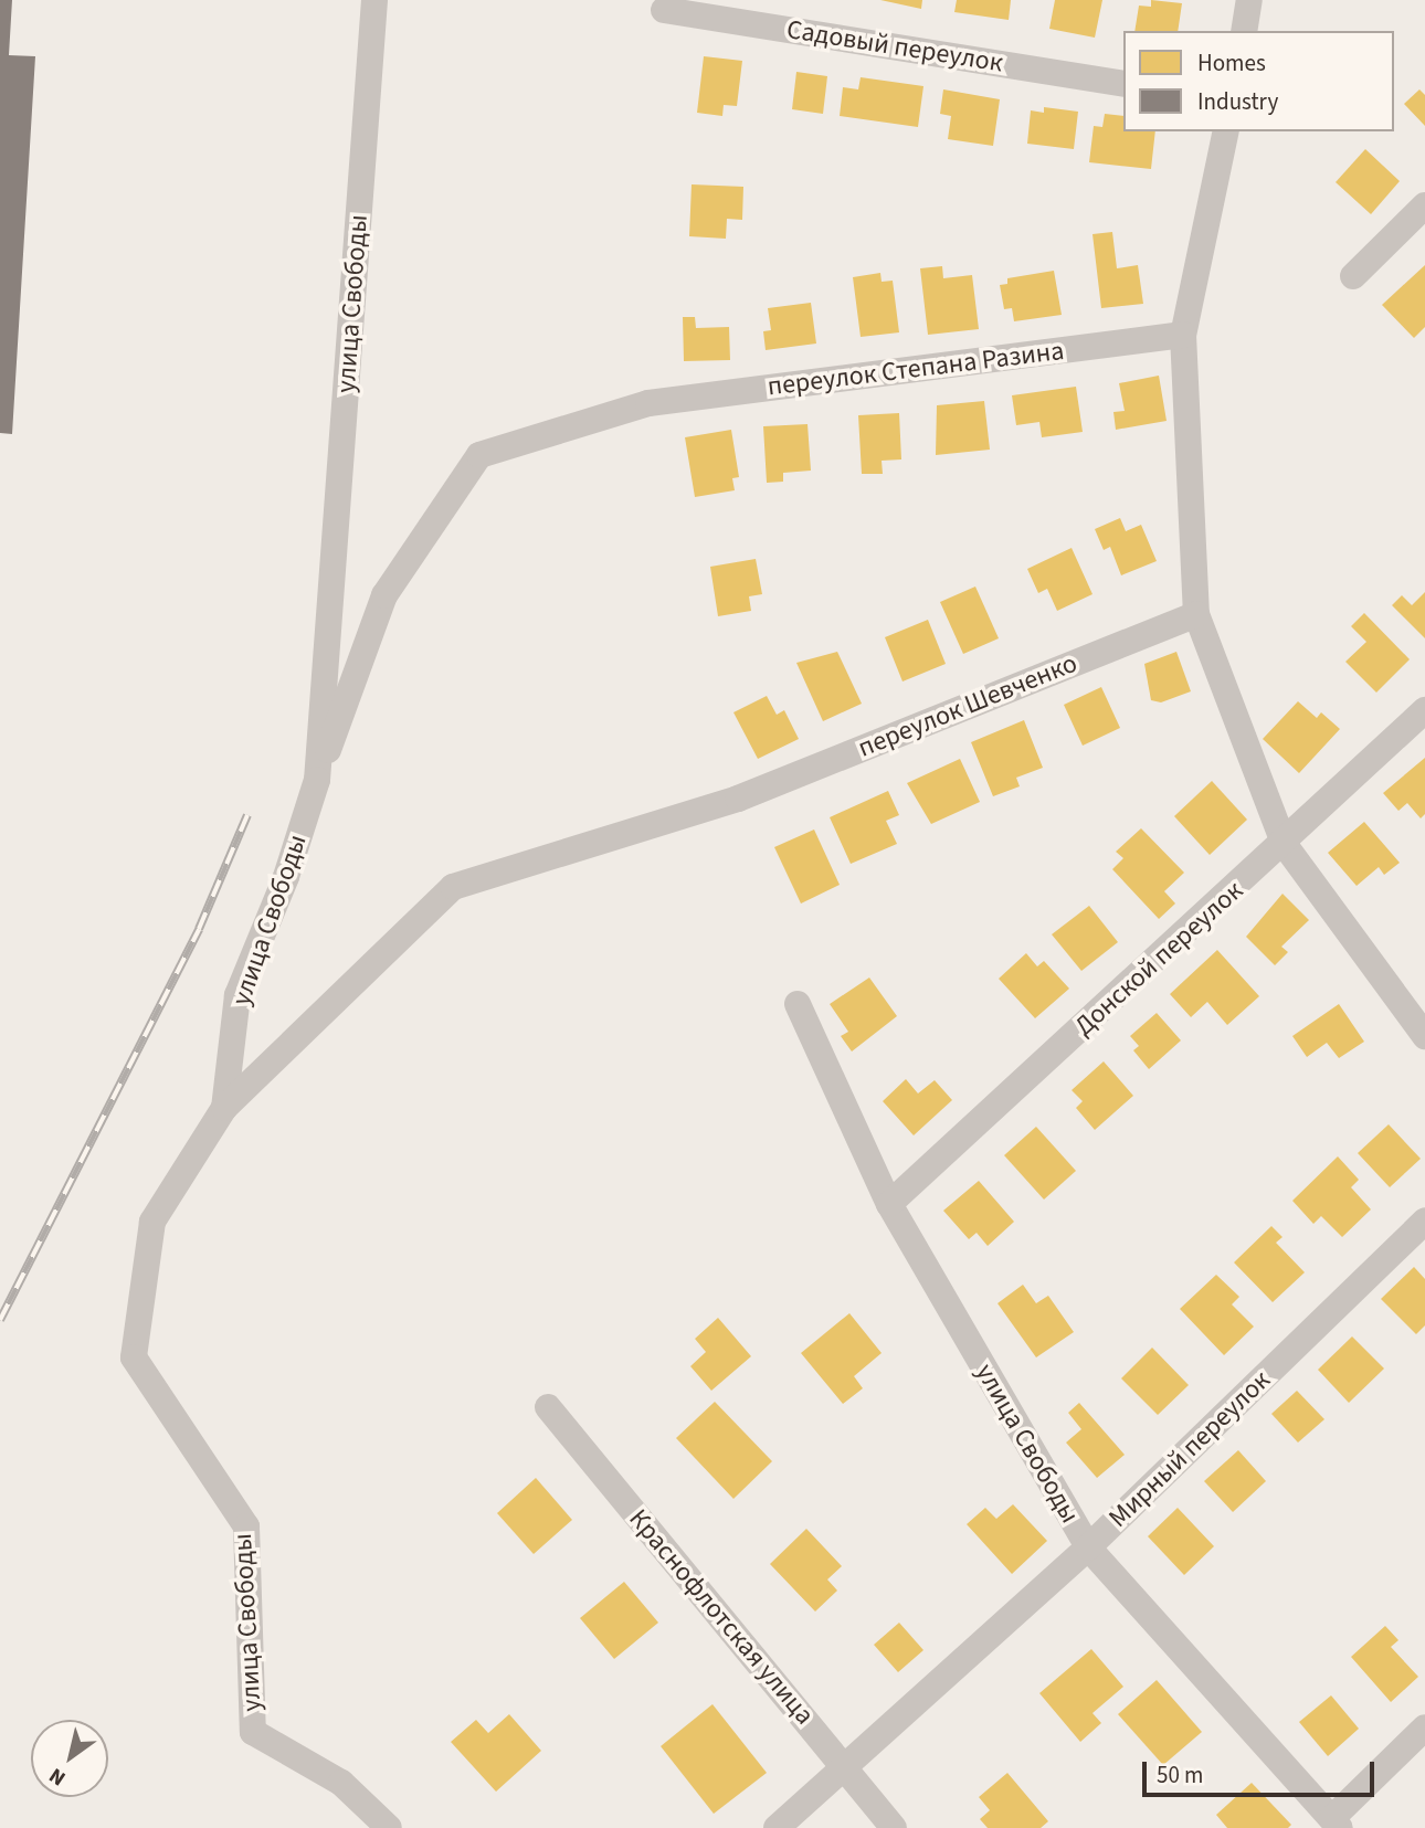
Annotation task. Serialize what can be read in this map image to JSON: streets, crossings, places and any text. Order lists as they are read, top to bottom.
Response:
{
  "streets": {
    "street": [
      "Садовый переулок",
      "улица Свободы",
      "переулок Степана Разина",
      "переулок Шевченко",
      "Донской переулок",
      "Мирный переулок",
      "Краснофлотская улица"
    ]
  },
  "crossings": [
    ["улица Свободы", "переулок Степана Разина"],
    ["улица Свободы", "переулок Шевченко"],
    ["улица Свободы", "Донской переулок"],
    ["улица Свободы", "Мирный переулок"],
    ["Мирный переулок", "Краснофлотская улица"]
  ],
  "legend": ["Homes", "Industry"],
  "scale_bar": "50 m",
  "north": "bottom left"
}
